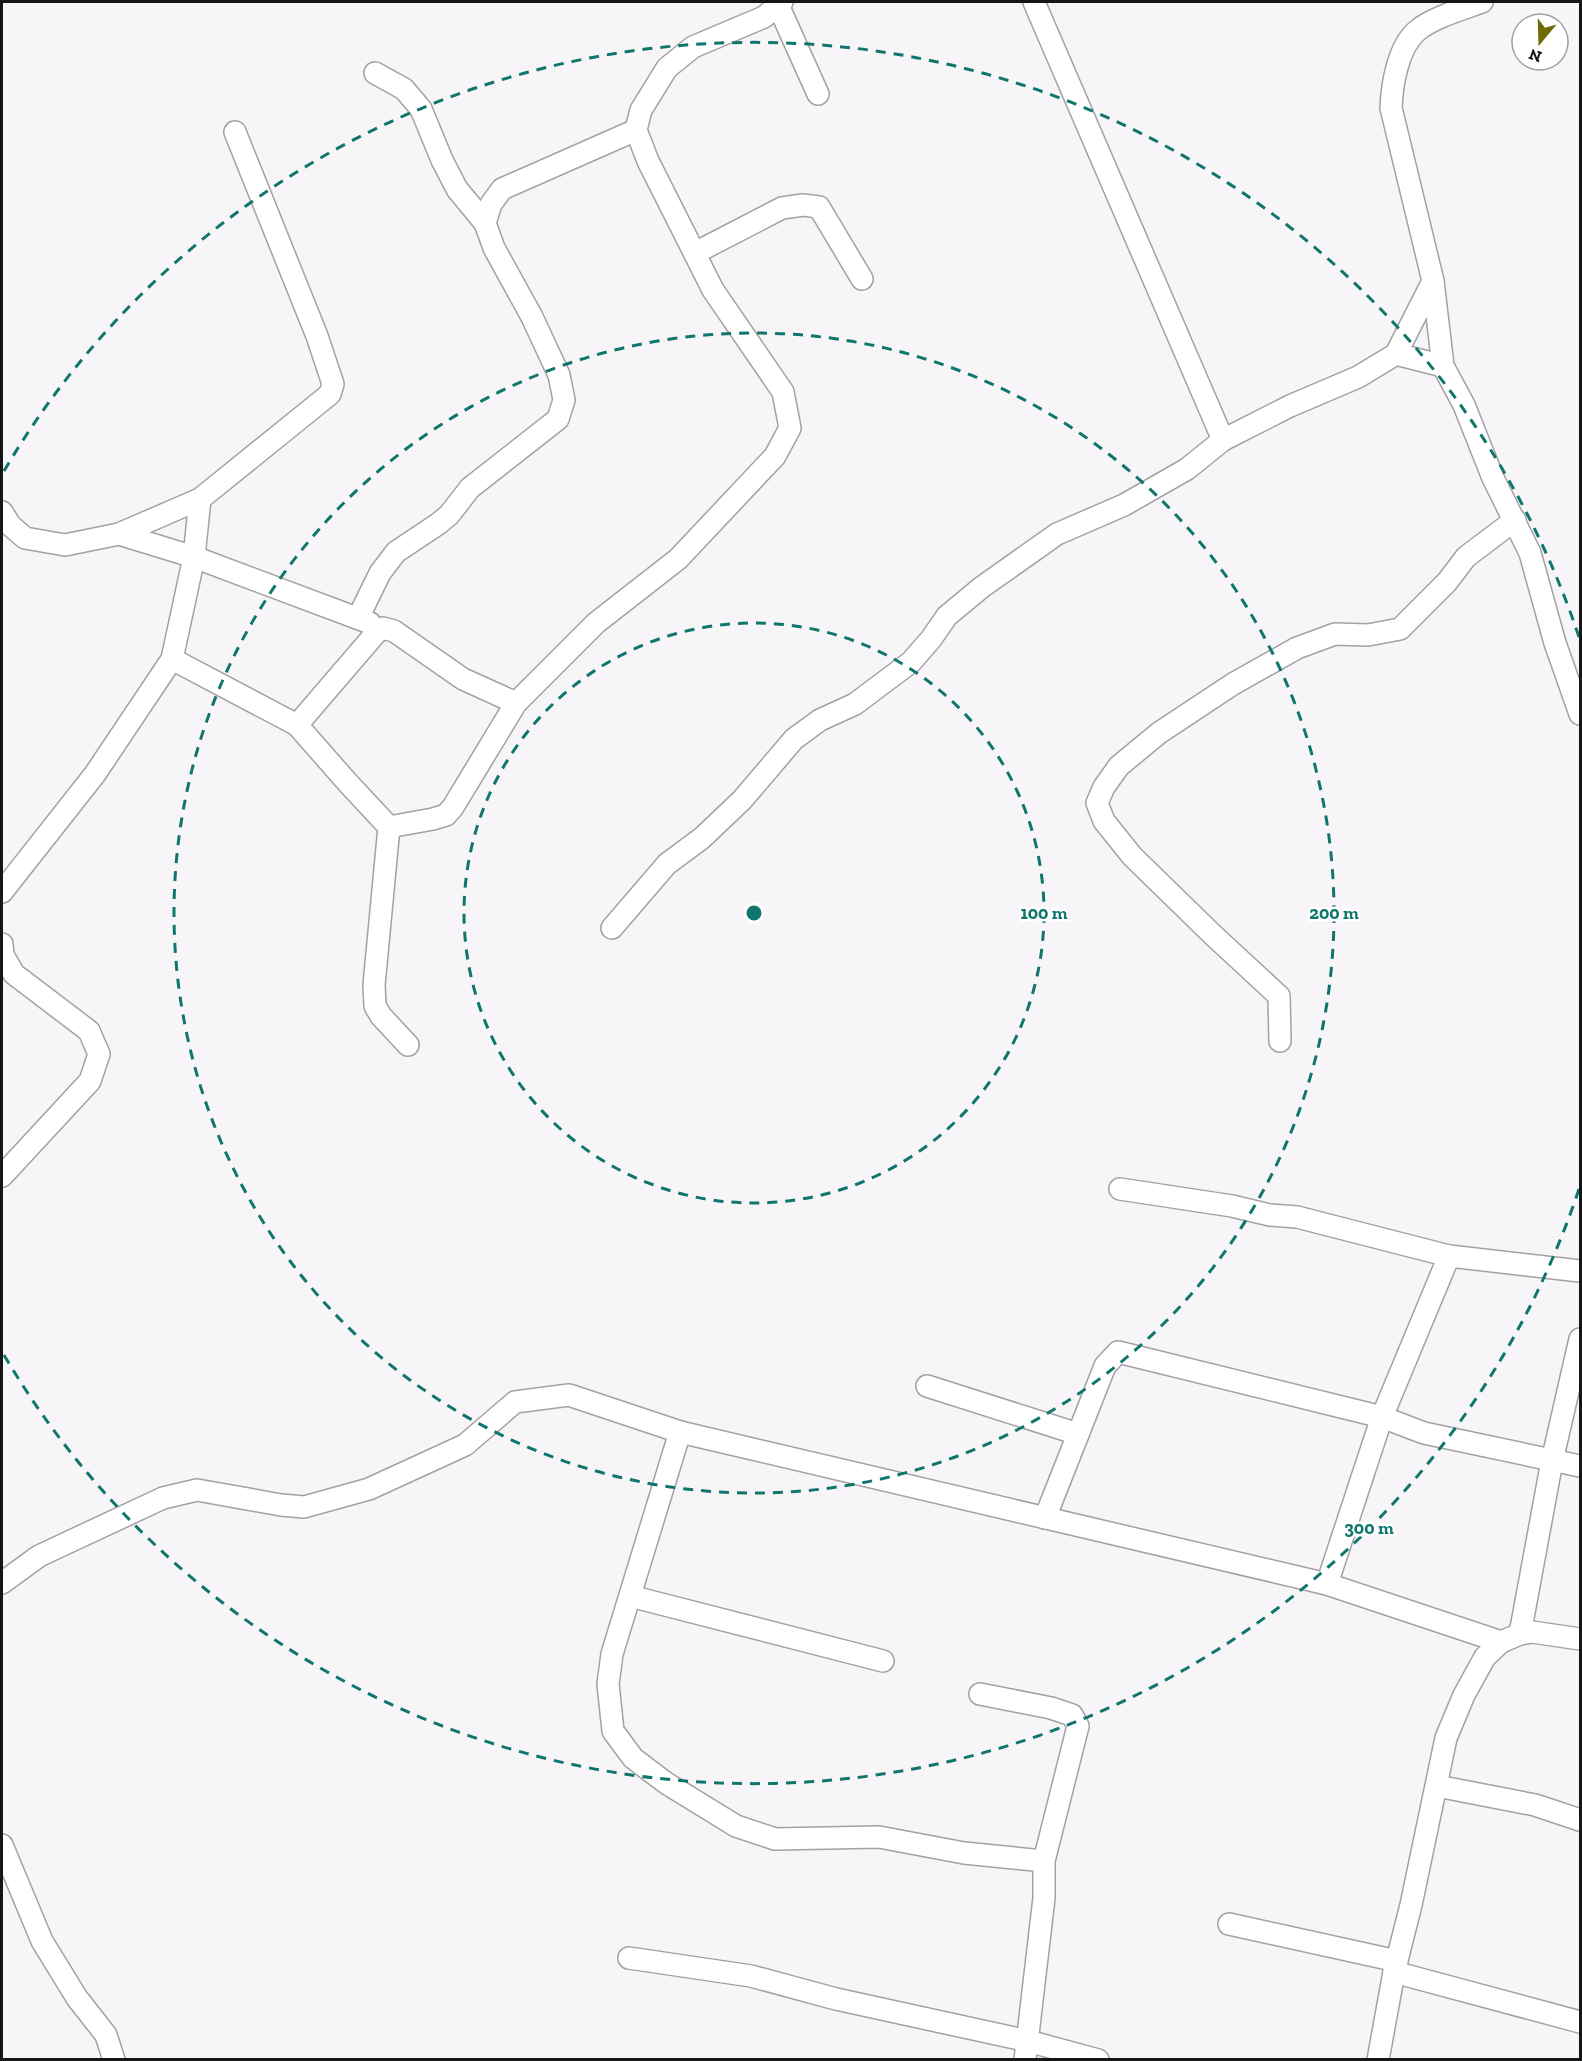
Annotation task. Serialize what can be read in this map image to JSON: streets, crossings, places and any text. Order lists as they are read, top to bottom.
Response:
{
  "north": "bottom",
  "rings": ["100 m", "200 m", "300 m"]
}
